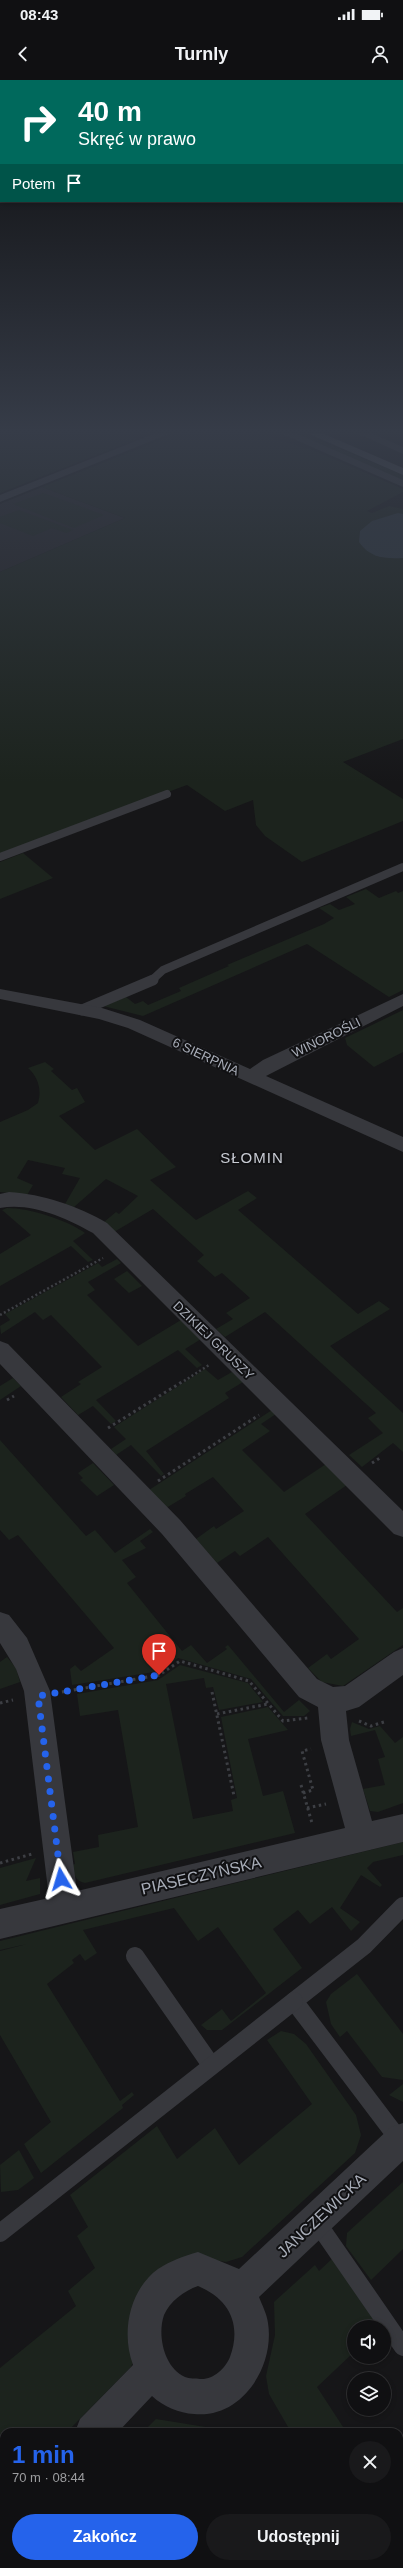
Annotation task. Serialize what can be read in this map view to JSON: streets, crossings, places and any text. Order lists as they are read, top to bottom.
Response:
{
  "streets": {
    "street": [
      "WINOROŚLI",
      "6 SIERPNIA",
      "DZIKIEJ GRUSZY",
      "PIASECZYŃSKA",
      "JANCZEWICKA"
    ]
  },
  "crossings": [
    ["WINOROŚLI", "6 SIERPNIA"]
  ],
  "districts": ["SŁOMIN"],
  "page": {
    "status": "08:43",
    "header": "Turnly",
    "turn": ["40 m", "Skręć w prawo"],
    "then": "Potem",
    "heading": ["1 min", "70 m · 08:44"],
    "buttons": ["Zakończ", "Udostępnij"]
  }
}
